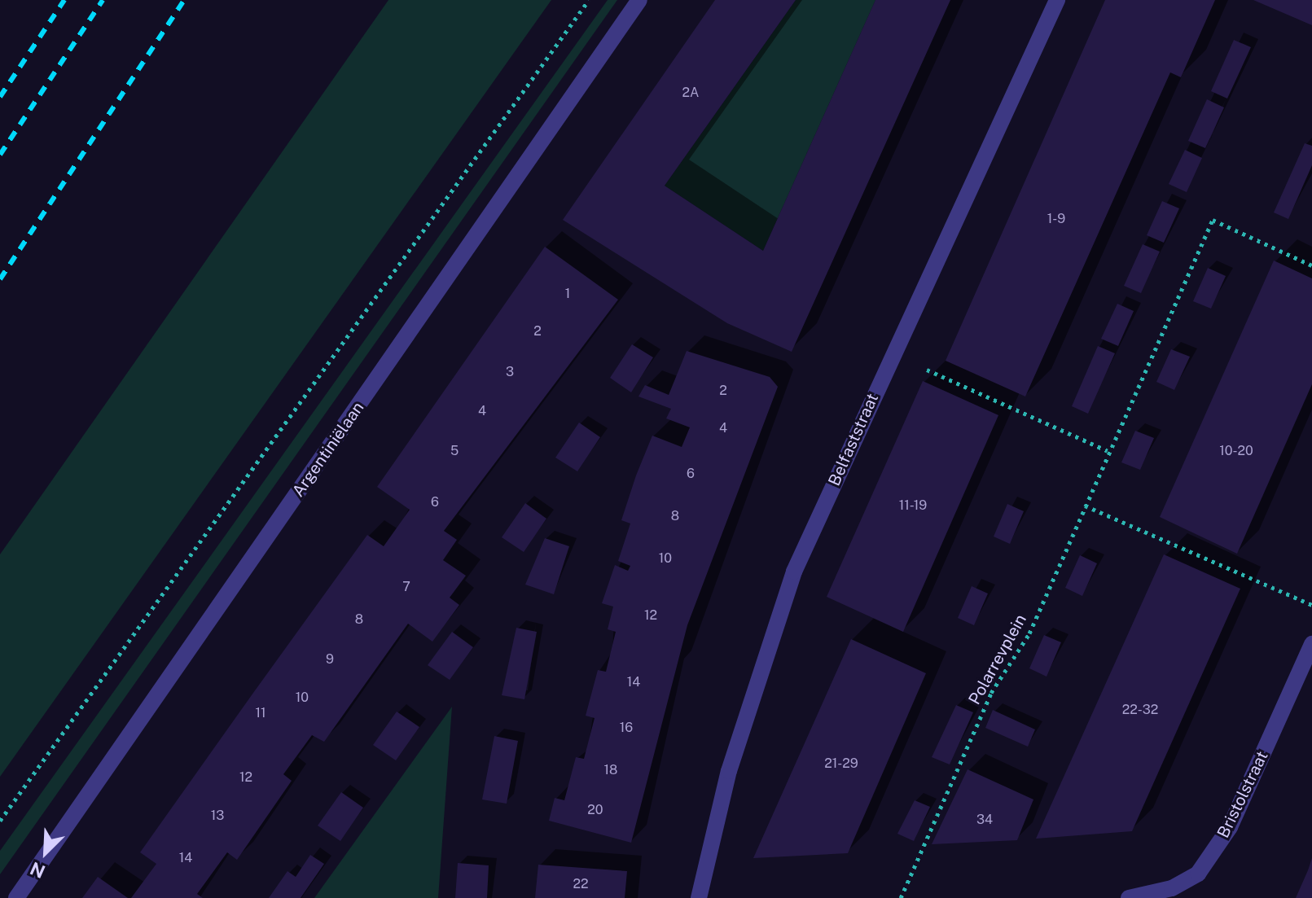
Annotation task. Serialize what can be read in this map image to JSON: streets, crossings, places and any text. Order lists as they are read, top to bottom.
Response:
{
  "streets": {
    "street": ["Belfaststraat", "Argentiniëlaan", "Bristolstraat"],
    "path": ["Polarrevplein"]
  },
  "house_numbers": [
    "2A",
    "1-9",
    "1",
    "2",
    "3",
    "2",
    "4",
    "4",
    "5",
    "10-20",
    "6",
    "6",
    "11-19",
    "8",
    "10",
    "7",
    "12",
    "8",
    "9",
    "14",
    "10",
    "22-32",
    "11",
    "16",
    "21-29",
    "18",
    "12",
    "20",
    "13",
    "34",
    "14",
    "22"
  ],
  "north": "bottom left"
}
